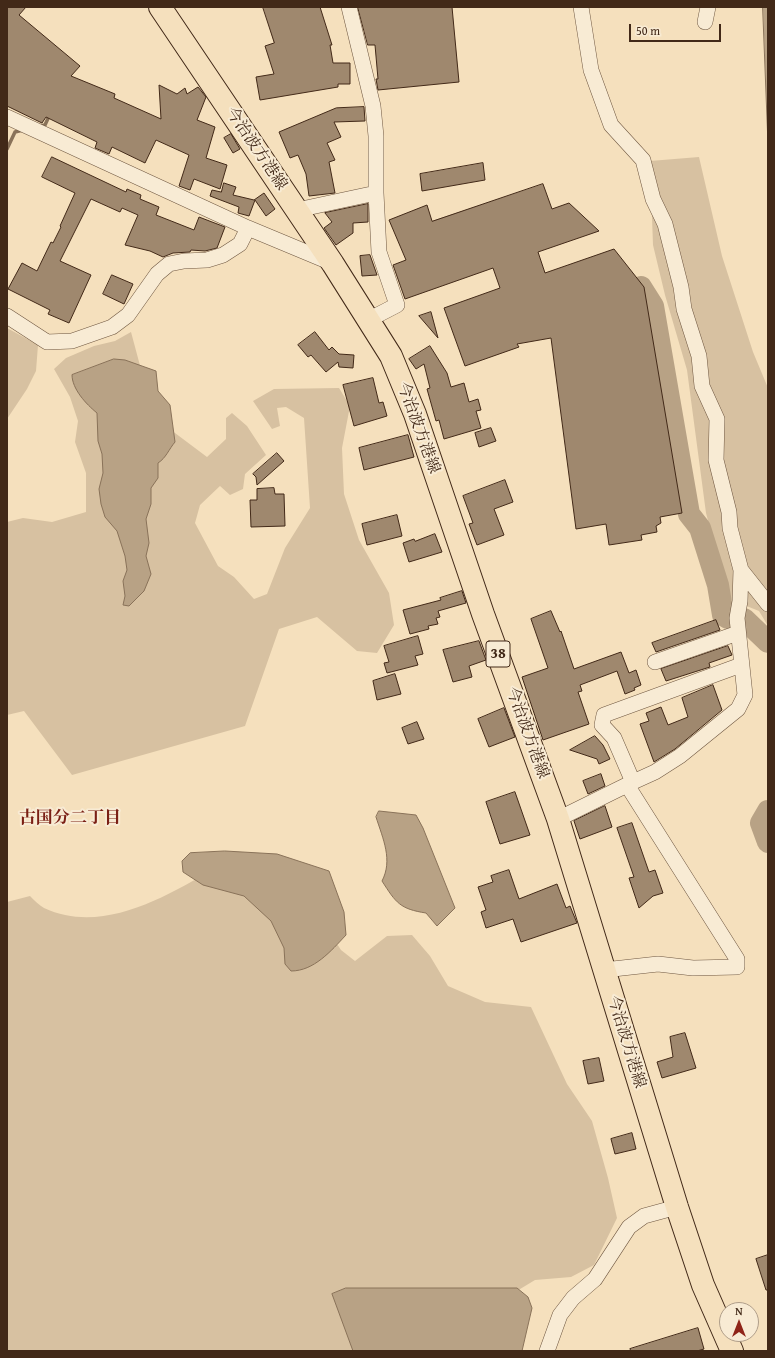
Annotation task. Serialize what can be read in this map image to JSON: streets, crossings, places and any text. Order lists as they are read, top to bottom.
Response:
{
  "streets": {
    "main road": ["今治波方港線", "38"]
  },
  "districts": ["古国分二丁目"],
  "scale_bar": "50 m",
  "north": "top"
}
